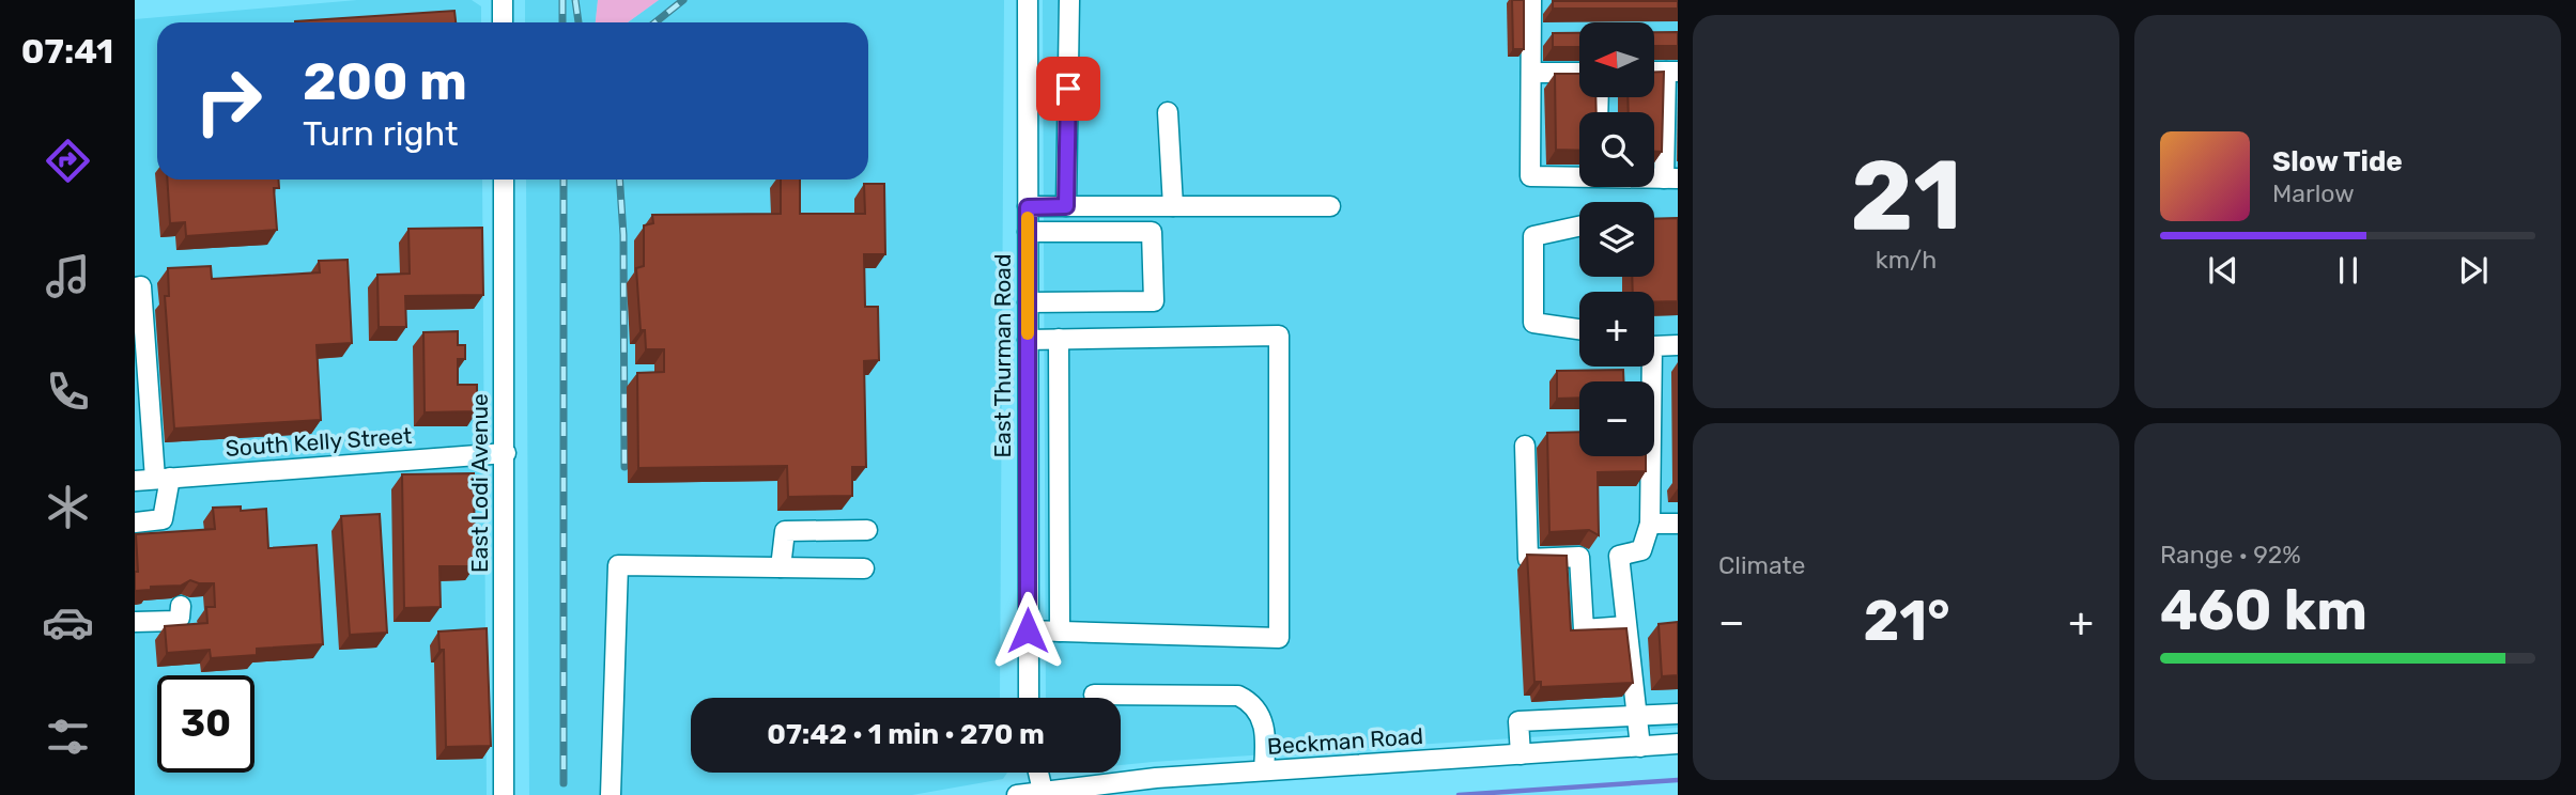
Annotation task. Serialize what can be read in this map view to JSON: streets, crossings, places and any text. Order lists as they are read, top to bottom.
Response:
{
  "streets": {
    "street": [
      "East Thurman Road",
      "South Kelly Street",
      "East Lodi Avenue",
      "Beckman Road"
    ]
  },
  "crossings": [
    ["South Kelly Street", "East Lodi Avenue"]
  ],
  "north": "left",
  "page": {
    "tabs": "07:41",
    "tile": [
      ["21", "km/h"],
      "Climate",
      ["Range · 92%", "460 km"]
    ],
    "map_buttons": ["+", "−"],
    "turn": ["200 m", "Turn right"],
    "song": ["Slow Tide", "Marlow"],
    "heat": ["−", "21°", "+"],
    "limit": "30",
    "trip": "07:42 · 1 min · 270 m"
  }
}
